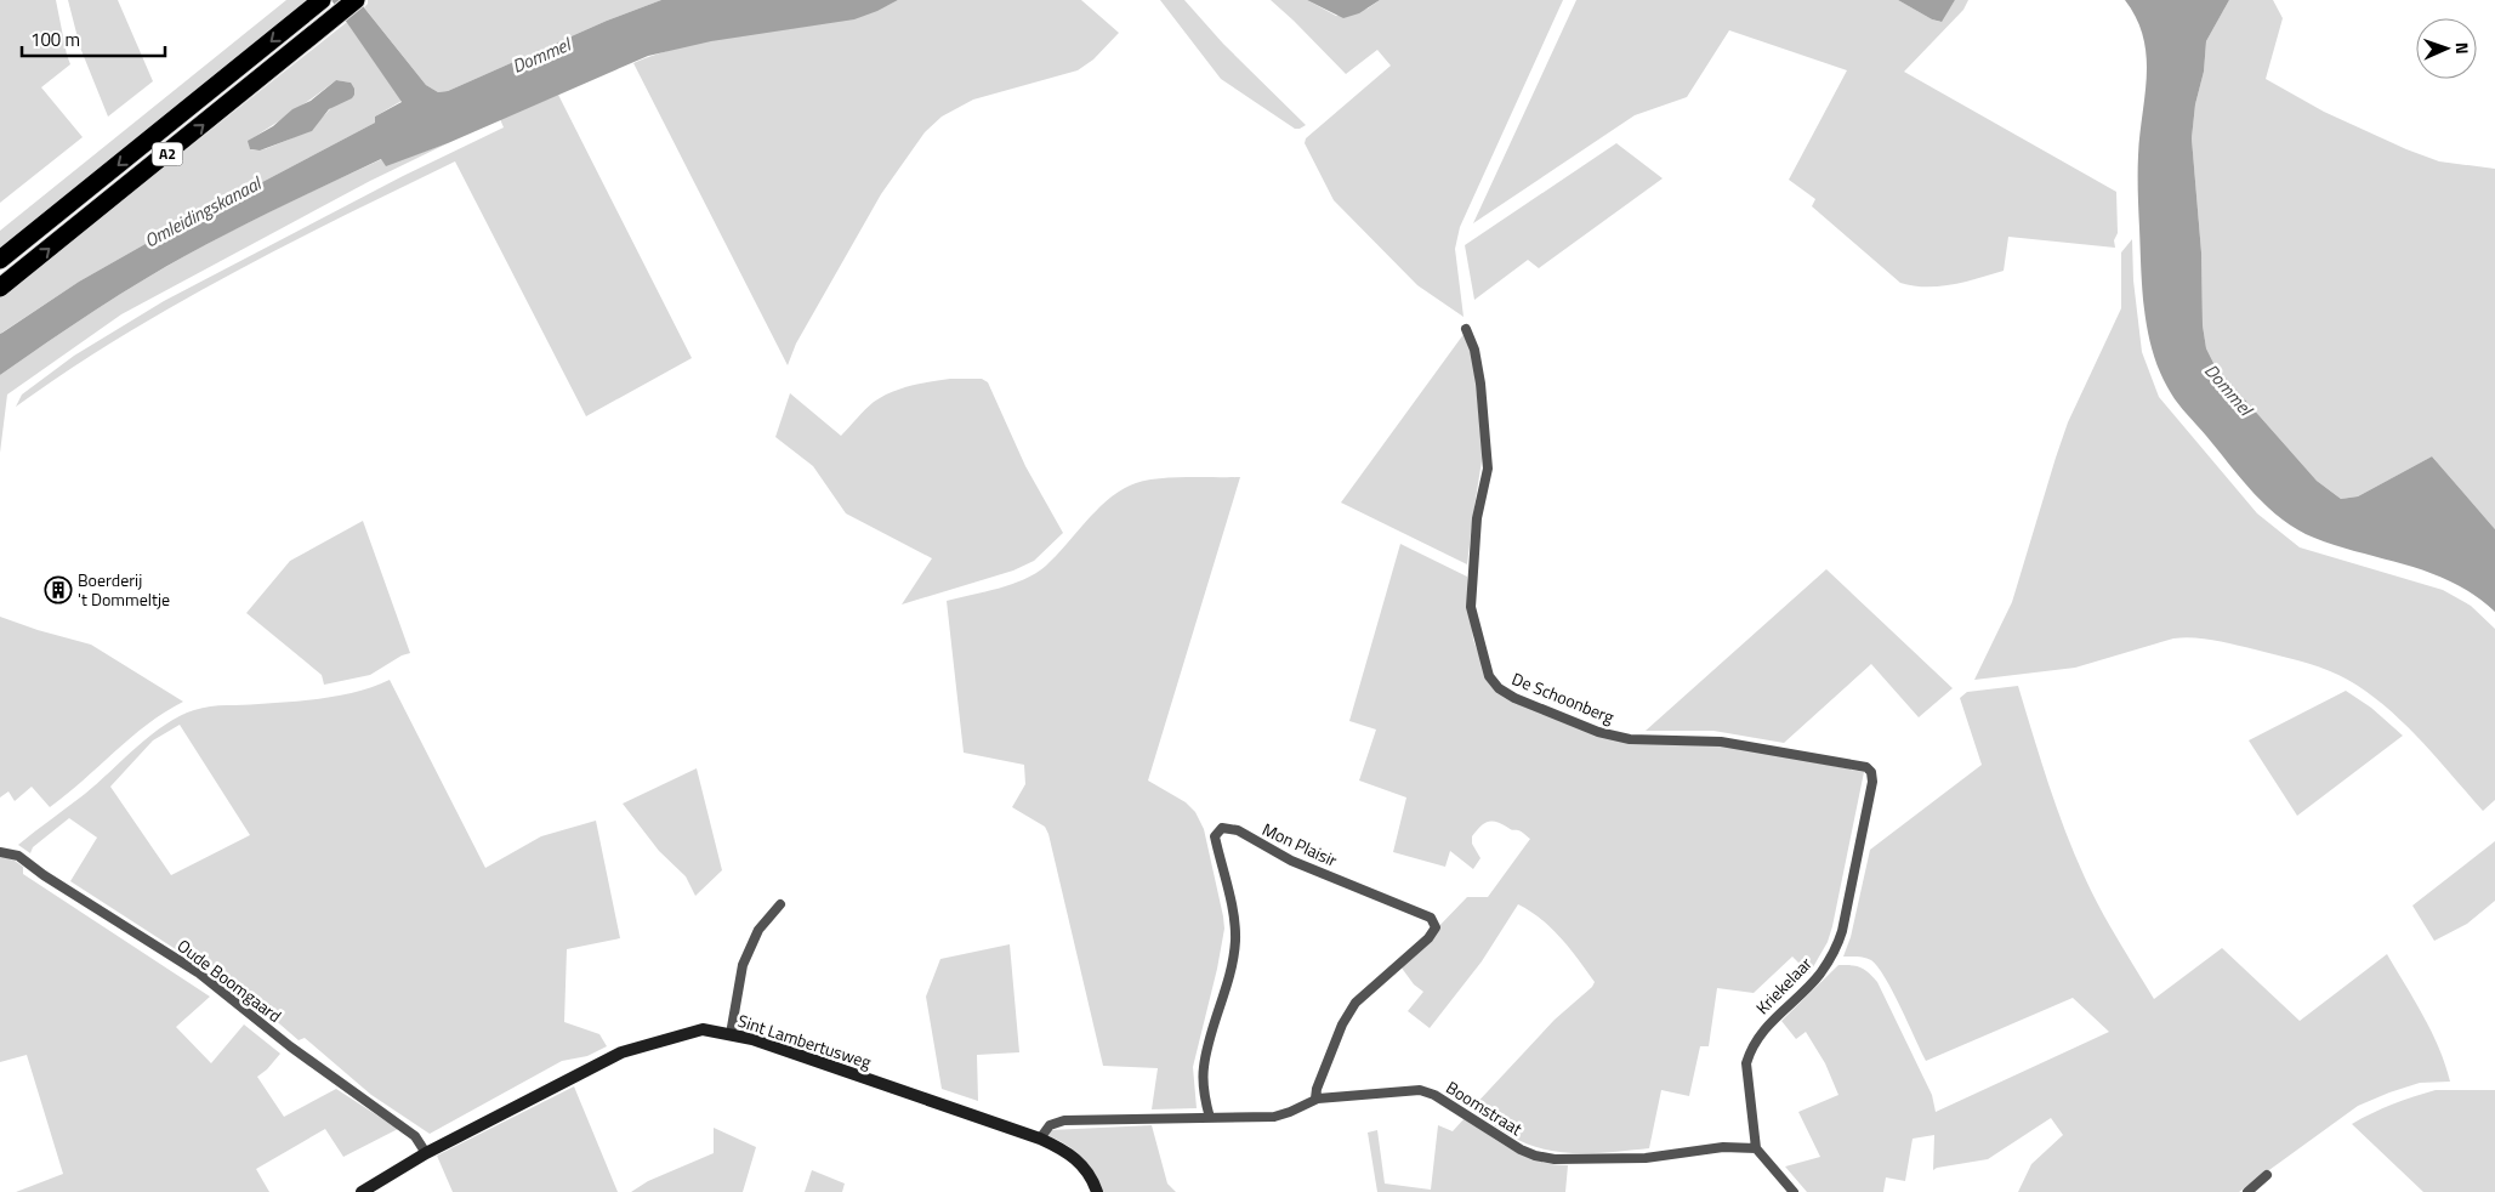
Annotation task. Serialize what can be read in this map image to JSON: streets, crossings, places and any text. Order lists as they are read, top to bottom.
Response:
{
  "streets": {
    "highway": ["A2"],
    "street": [
      "De Schoonberg",
      "Mon Plaisir",
      "Oude Boomgaard",
      "Kriekelaar",
      "Sint Lambertusweg",
      "Boomstraat"
    ]
  },
  "crossings": [
    ["De Schoonberg", "Kriekelaar"],
    ["Mon Plaisir", "Boomstraat"],
    ["Oude Boomgaard", "Sint Lambertusweg"],
    ["Kriekelaar", "Boomstraat"],
    ["Sint Lambertusweg", "Boomstraat"]
  ],
  "water": ["Dommel", "Omleidingskanaal"],
  "places": {
    "building": ["Boerderij 't Dommeltje"]
  },
  "scale_bar": "100 m",
  "north": "right"
}
